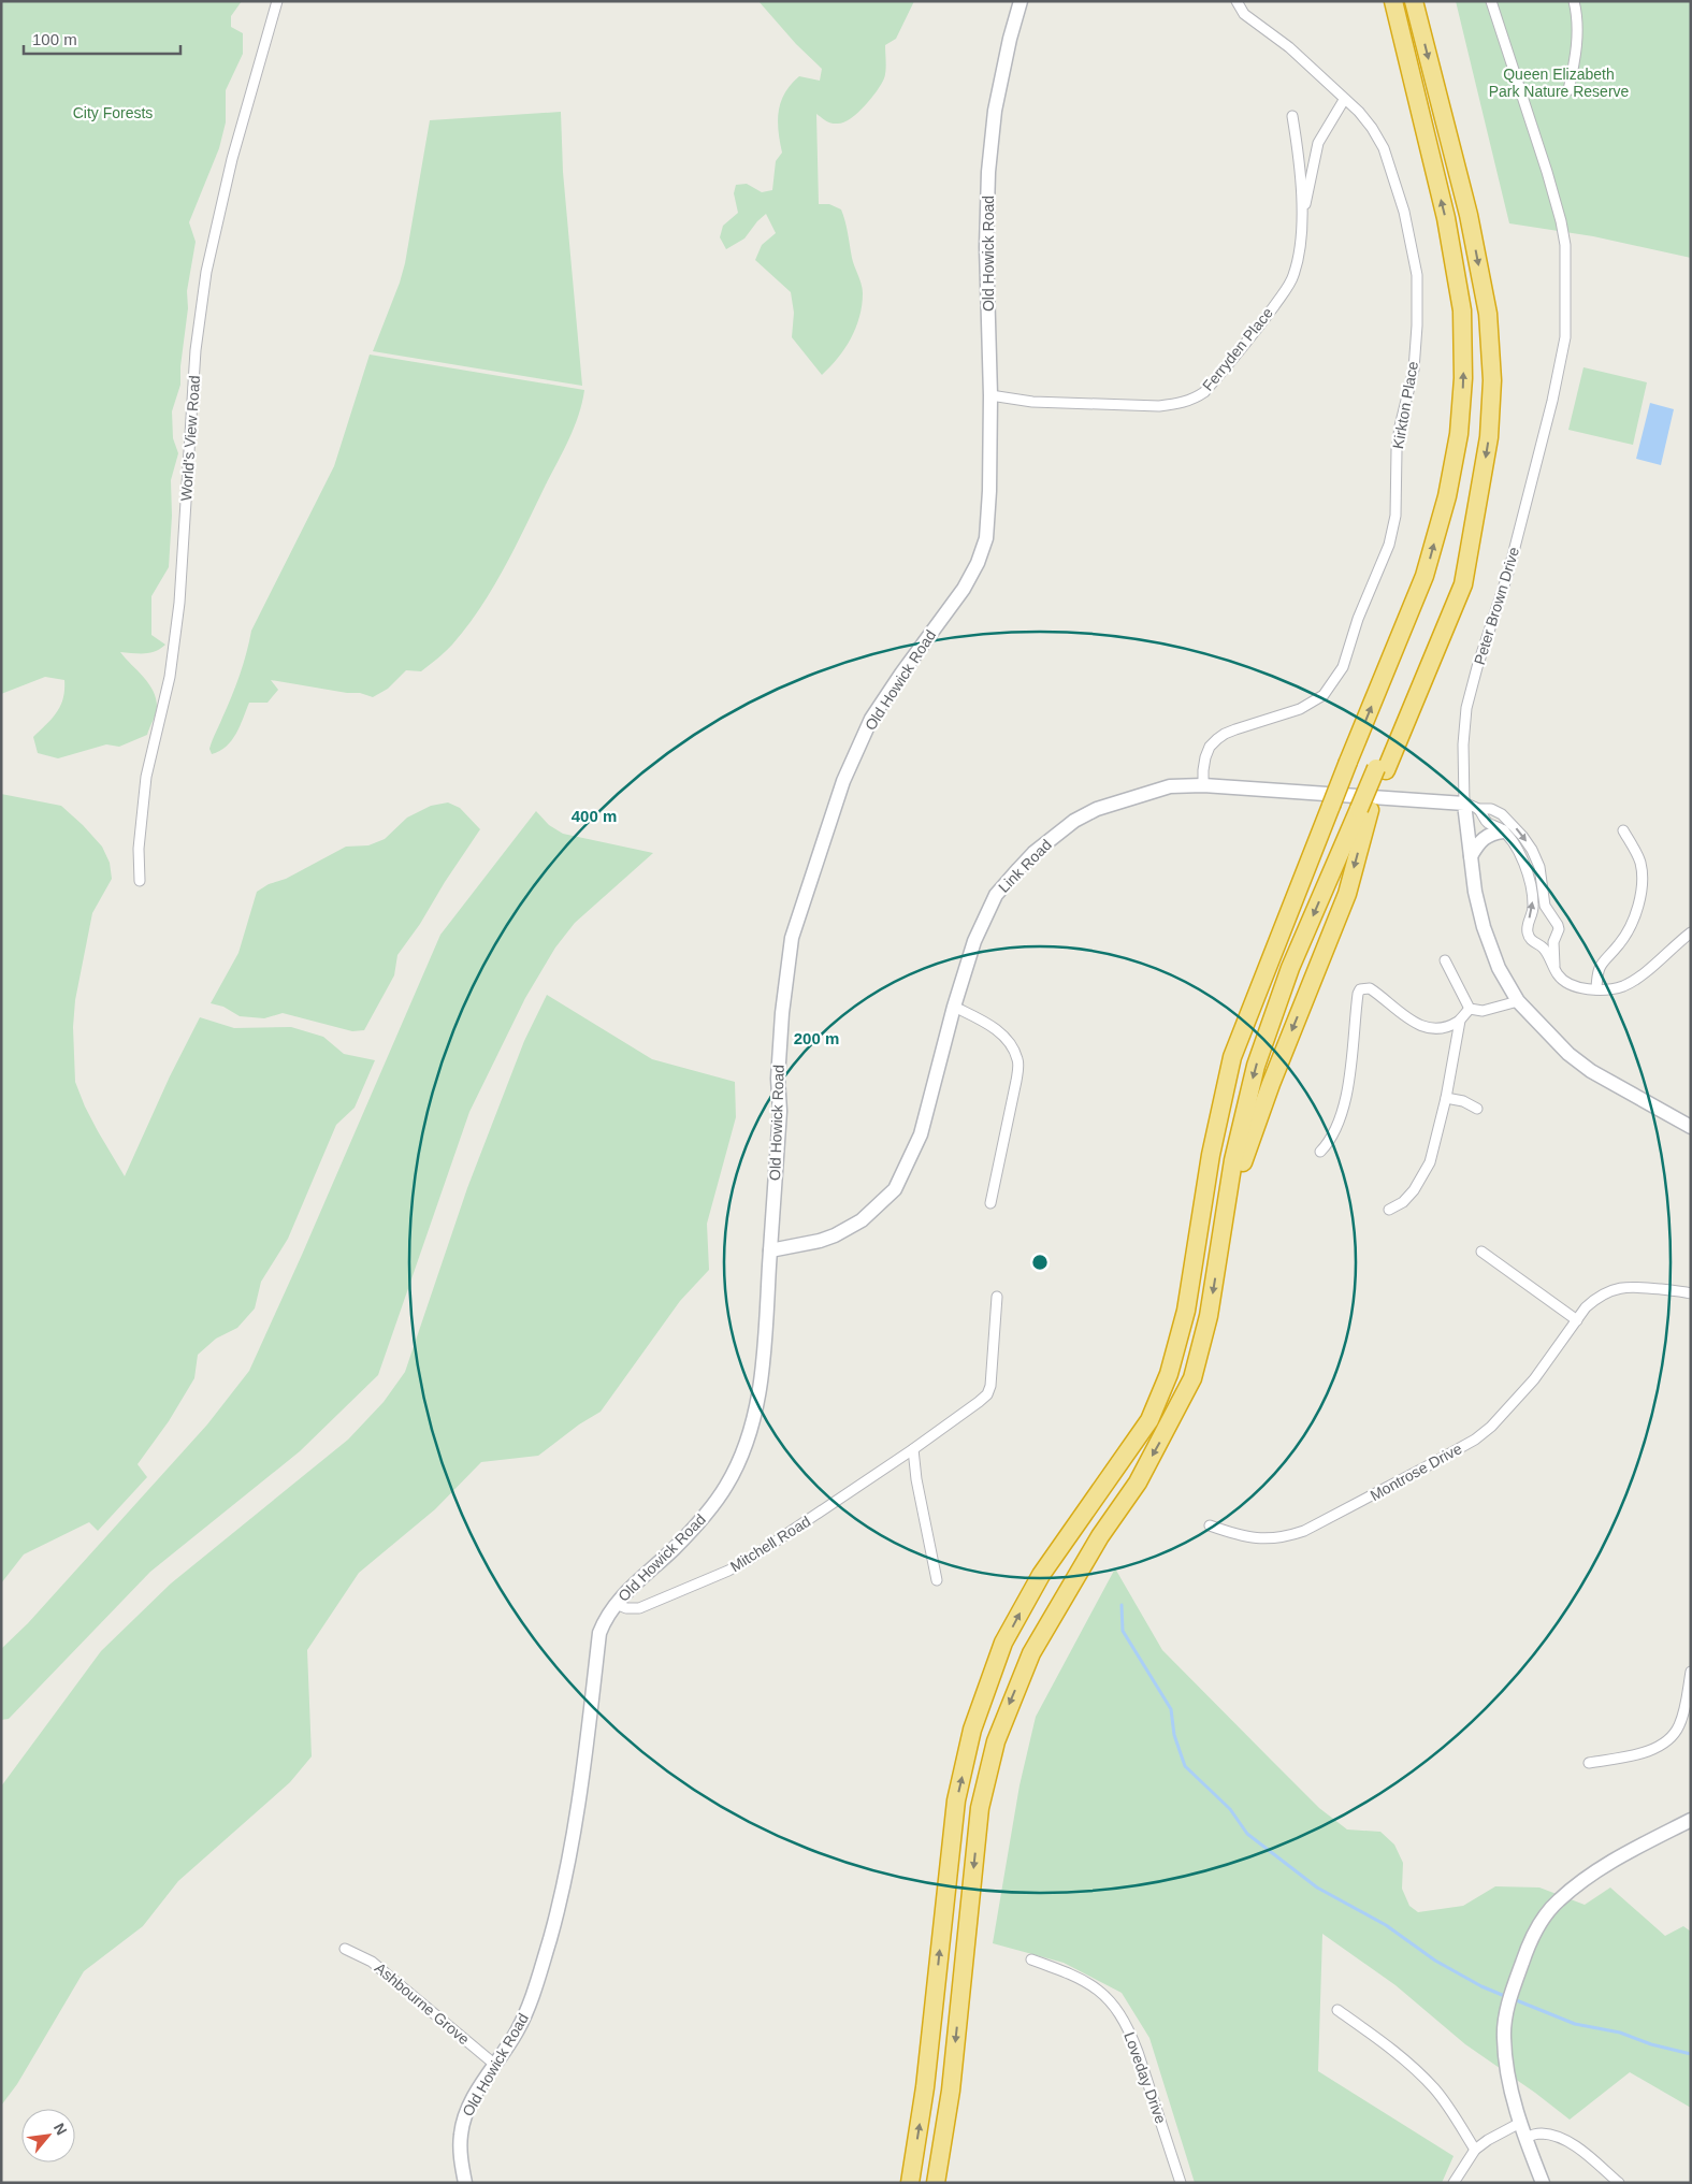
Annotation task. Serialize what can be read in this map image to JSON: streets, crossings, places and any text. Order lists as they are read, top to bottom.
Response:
{
  "streets": {
    "main road": ["Old Howick Road", "Peter Brown Drive", "Link Road"],
    "street": [
      "Ferryden Place",
      "Kirkton Place",
      "World's View Road",
      "Montrose Drive",
      "Mitchell Road",
      "Ashbourne Grove",
      "Loveday Drive"
    ]
  },
  "crossings": [
    ["Old Howick Road", "Ferryden Place"],
    ["Old Howick Road", "Link Road"],
    ["Old Howick Road", "Mitchell Road"],
    ["Old Howick Road", "Ashbourne Grove"],
    ["Ferryden Place", "Kirkton Place"],
    ["Kirkton Place", "Link Road"],
    ["Peter Brown Drive", "Link Road"]
  ],
  "parks": ["Queen Elizabeth Park Nature Reserve", "City Forests"],
  "scale_bar": "100 m",
  "north": "top right",
  "rings": ["400 m", "200 m"]
}
